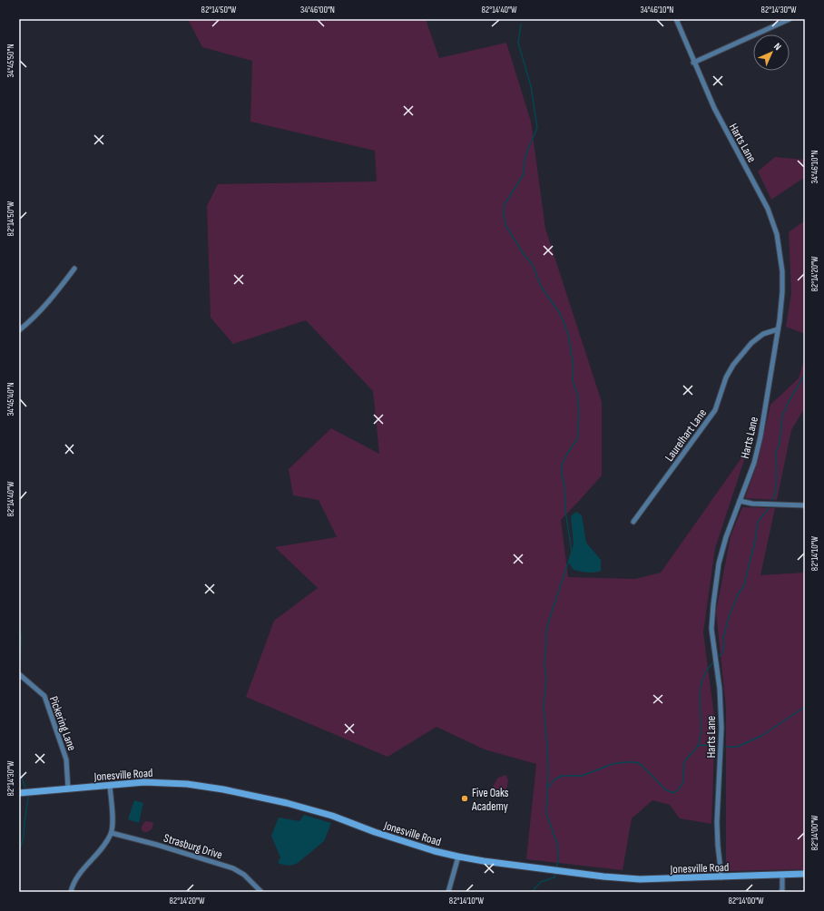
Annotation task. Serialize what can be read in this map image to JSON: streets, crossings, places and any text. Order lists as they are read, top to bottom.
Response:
{
  "streets": {
    "street": [
      "Harts Lane",
      "Laurelhart Lane",
      "Pickering Lane",
      "Jonesville Road",
      "Strasburg Drive"
    ]
  },
  "crossings": [
    ["Harts Lane", "Laurelhart Lane"],
    ["Harts Lane", "Jonesville Road"],
    ["Pickering Lane", "Jonesville Road"]
  ],
  "places": ["Five Oaks Academy"],
  "north": "top right",
  "coordinates": [
    "82°14'50\"W",
    "34°46'00\"N",
    "82°14'40\"W",
    "34°46'10\"N",
    "82°14'30\"W",
    "34°45'50\"N",
    "82°14'20\"W",
    "34°45'40\"N",
    "82°14'10\"W",
    "82°14'00\"W"
  ]
}
